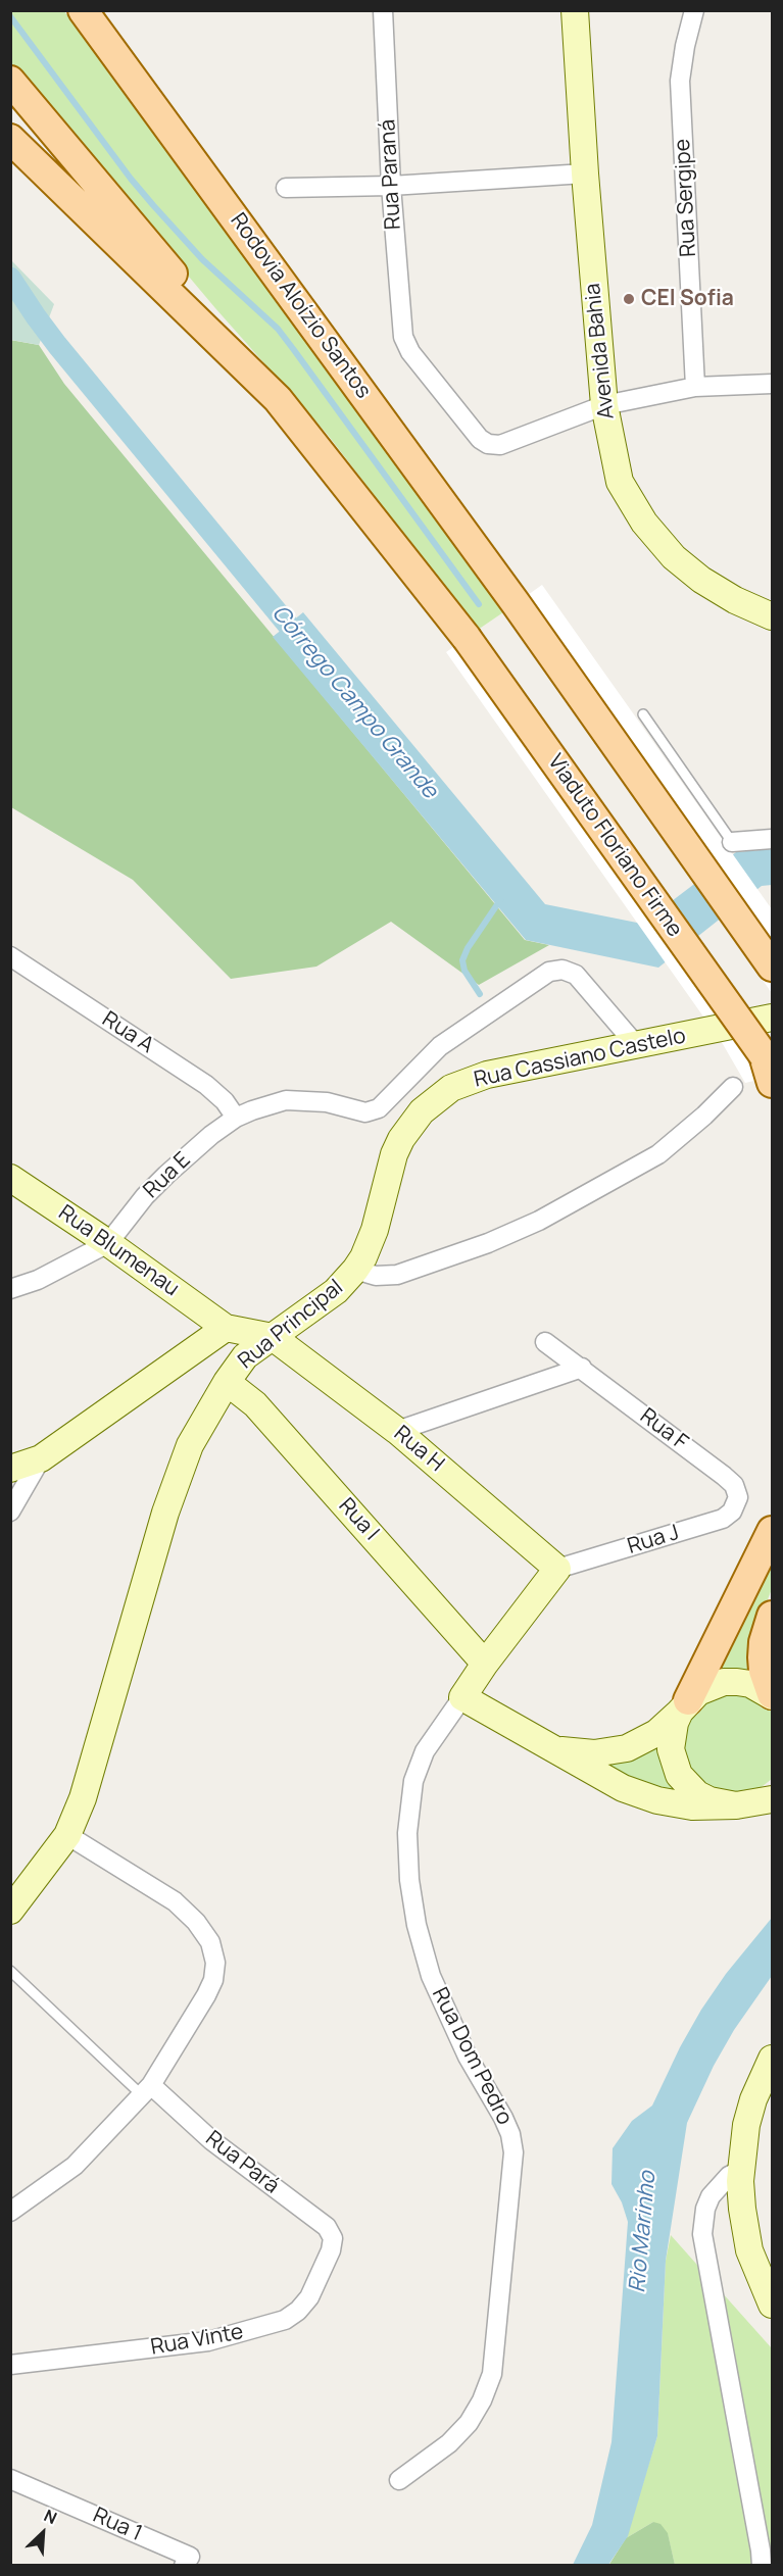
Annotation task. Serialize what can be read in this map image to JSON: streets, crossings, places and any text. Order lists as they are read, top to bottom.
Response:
{
  "streets": {
    "main road": ["Rodovia Aloízio Santos", "Viaduto Floriano Firme"],
    "street": [
      "Rua Paraná",
      "Rua Sergipe",
      "Avenida Bahia",
      "Rua A",
      "Rua Cassiano Castelo",
      "Rua E",
      "Rua Blumenau",
      "Rua Principal",
      "Rua F",
      "Rua H",
      "Rua I",
      "Rua J",
      "Rua Dom Pedro",
      "Rua Pará",
      "Rua Vinte",
      "Rua 1"
    ]
  },
  "crossings": [
    ["Rua Paraná", "Avenida Bahia"],
    ["Rua A", "Rua E"],
    ["Rua Cassiano Castelo", "Rua E"],
    ["Rua Cassiano Castelo", "Rua Principal"],
    ["Rua E", "Rua Blumenau"],
    ["Rua Principal", "Rua H"],
    ["Rua Principal", "Rua I"],
    ["Rua F", "Rua J"],
    ["Rua H", "Rua J"],
    ["Rua H", "Rua Dom Pedro"],
    ["Rua I", "Rua Dom Pedro"],
    ["Rua J", "Rua Dom Pedro"],
    ["Rua Pará", "Rua Vinte"]
  ],
  "water": ["Córrego Campo Grande", "Rio Marinho"],
  "places": ["CEI Sofia"],
  "north": "top right"
}
